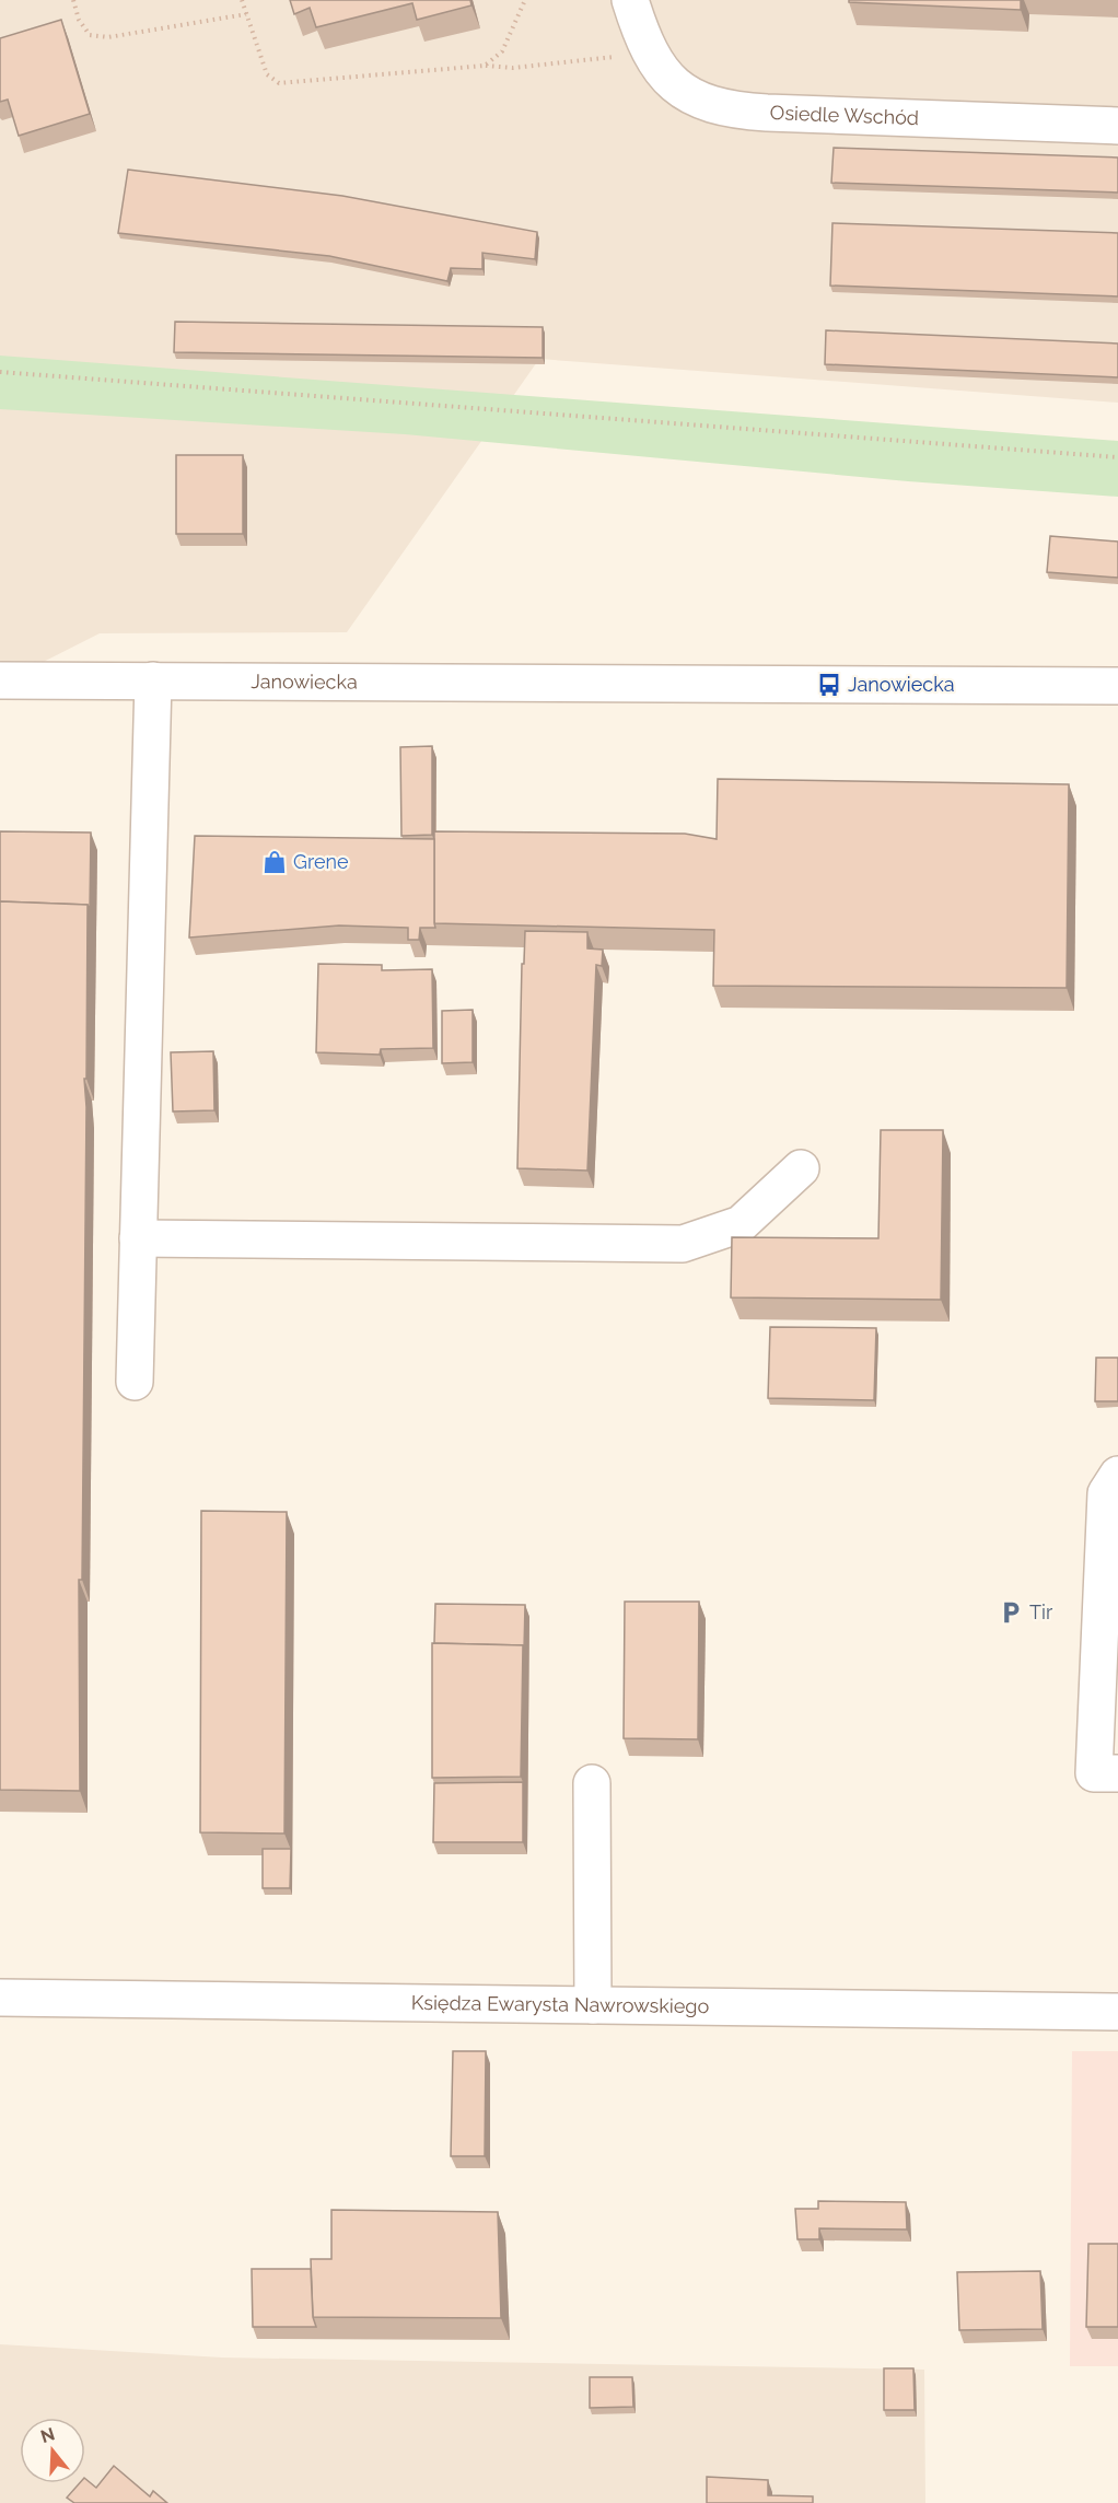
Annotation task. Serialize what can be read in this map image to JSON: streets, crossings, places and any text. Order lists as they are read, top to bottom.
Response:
{
  "streets": {
    "street": ["Osiedle Wschód", "Janowiecka", "Księdza Ewarysta Nawrowskiego"]
  },
  "places": {
    "bus stop": ["Janowiecka"],
    "shop": ["Grene"],
    "parking": ["Tir"]
  },
  "north": "top"
}
